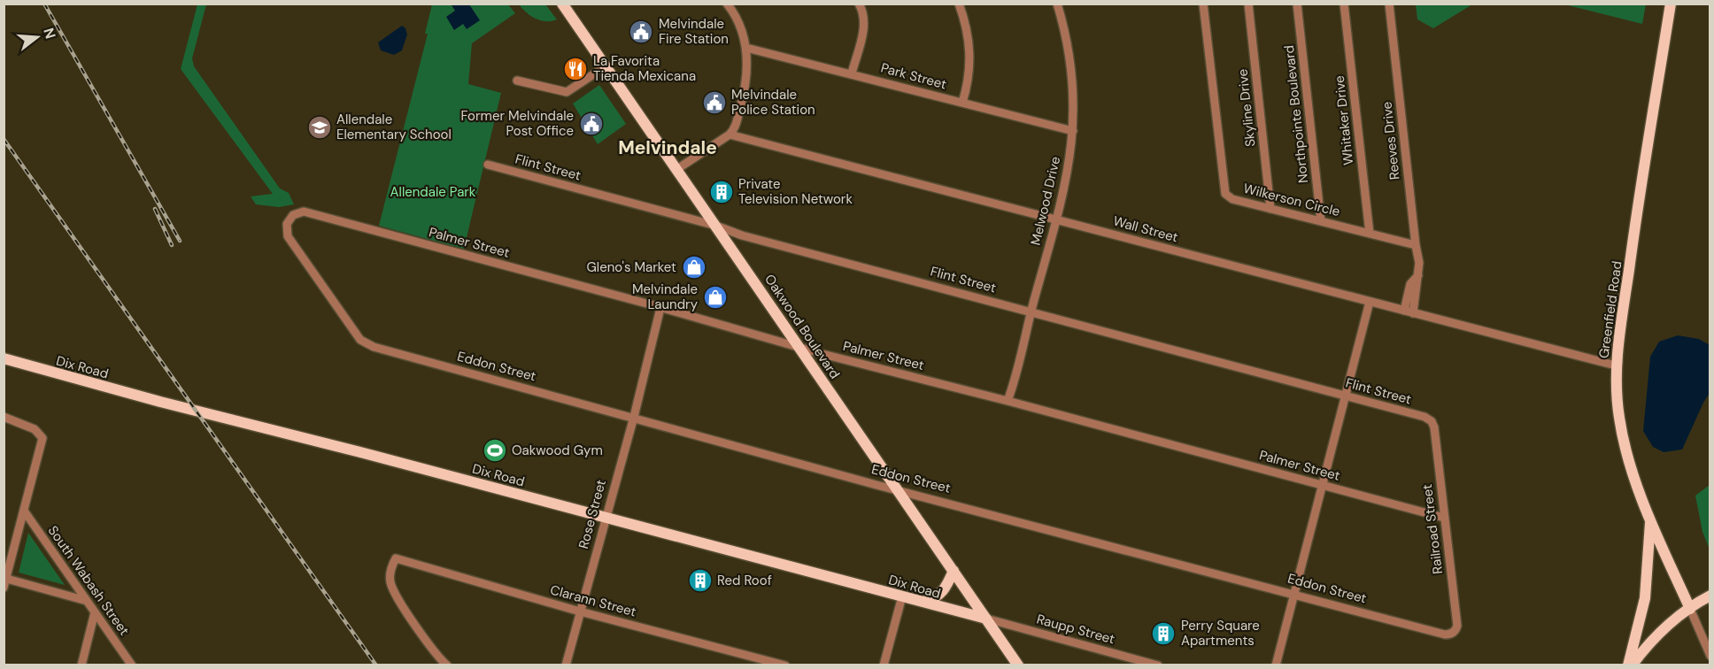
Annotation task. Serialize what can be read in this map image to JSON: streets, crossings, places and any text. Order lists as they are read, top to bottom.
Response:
{
  "streets": {
    "main road": ["Greenfield Road", "Oakwood Boulevard", "Dix Road"],
    "street": [
      "Park Street",
      "Skyline Drive",
      "Northpointe Boulevard",
      "Whitaker Drive",
      "Reeves Drive",
      "Flint Street",
      "Wilkerson Circle",
      "Melwood Drive",
      "Wall Street",
      "Palmer Street",
      "Eddon Street",
      "Rose Street",
      "Railroad Street",
      "South Wabash Street",
      "Clarann Street",
      "Raupp Street"
    ]
  },
  "crossings": [
    ["Park Street", "Melwood Drive"],
    ["Skyline Drive", "Wilkerson Circle"],
    ["Northpointe Boulevard", "Wilkerson Circle"],
    ["Whitaker Drive", "Wilkerson Circle"],
    ["Reeves Drive", "Wilkerson Circle"],
    ["Reeves Drive", "Wall Street"],
    ["Flint Street", "Melwood Drive"],
    ["Flint Street", "Oakwood Boulevard"],
    ["Flint Street", "Railroad Street"],
    ["Melwood Drive", "Wall Street"],
    ["Melwood Drive", "Palmer Street"],
    ["Wall Street", "Greenfield Road"],
    ["Palmer Street", "Oakwood Boulevard"],
    ["Palmer Street", "Eddon Street"],
    ["Palmer Street", "Rose Street"],
    ["Palmer Street", "Railroad Street"],
    ["Oakwood Boulevard", "Eddon Street"],
    ["Oakwood Boulevard", "Dix Road"],
    ["Oakwood Boulevard", "Raupp Street"],
    ["Eddon Street", "Rose Street"],
    ["Eddon Street", "Railroad Street"],
    ["Dix Road", "Rose Street"],
    ["Dix Road", "Raupp Street"],
    ["Rose Street", "Clarann Street"]
  ],
  "districts": ["Melvindale"],
  "parks": ["Allendale Park"],
  "places": {
    "public building": ["Melvindale Fire Station", "Melvindale Police Station", "Former Melvindale Post Office"],
    "restaurant": ["La Favorita Tienda Mexicana"],
    "school or university": ["Allendale Elementary School"],
    "building": ["Private Television Network", "Red Roof", "Perry Square Apartments"],
    "shop": ["Gleno's Market", "Melvindale Laundry"],
    "sports": ["Oakwood Gym"]
  },
  "north": "right"
}
